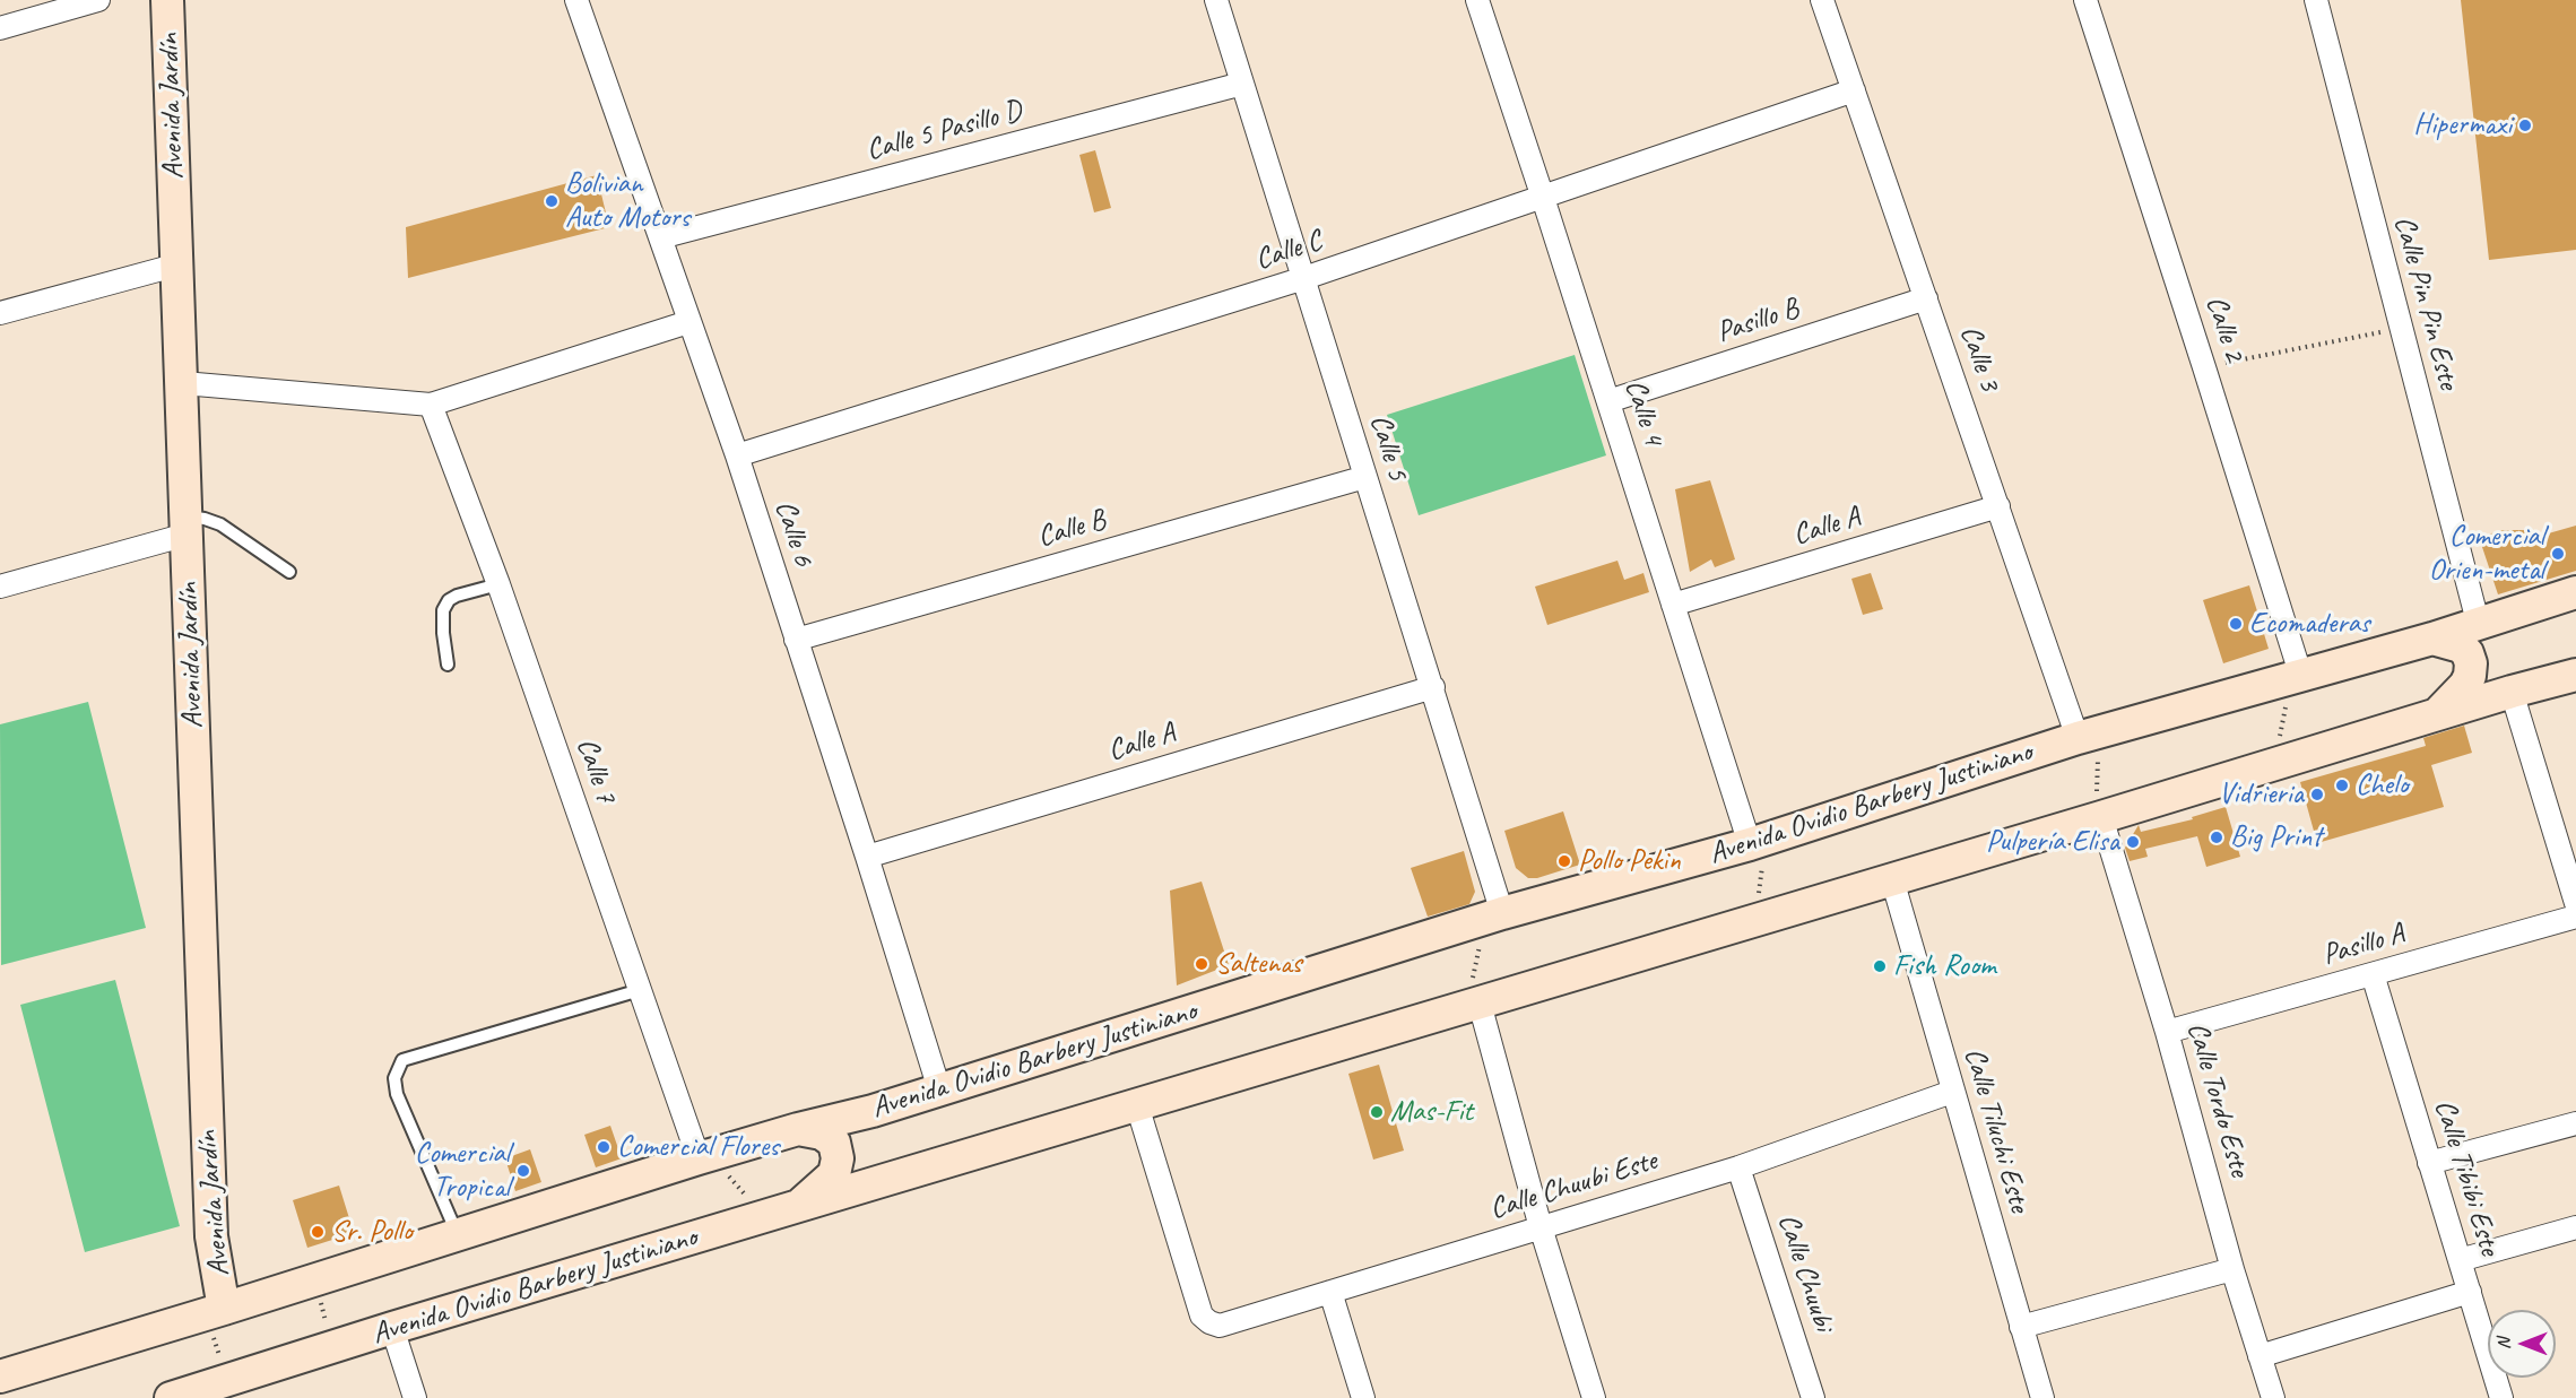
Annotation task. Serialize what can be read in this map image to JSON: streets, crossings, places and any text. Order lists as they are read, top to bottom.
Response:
{
  "streets": {
    "main road": ["Avenida Jardín", "Avenida Ovidio Barbery Justiniano"],
    "street": [
      "Calle 5 Pasillo D",
      "Calle C",
      "Calle Pin Pin Este",
      "Pasillo B",
      "Calle 2",
      "Calle 3",
      "Calle 4",
      "Calle 5",
      "Calle A",
      "Calle B",
      "Calle 6",
      "Calle 7",
      "Pasillo A",
      "Calle Tordo Este",
      "Calle Tiluchi Este",
      "Calle Tibibi Este",
      "Calle Chuubi Este",
      "Calle Chuubi"
    ]
  },
  "crossings": [
    ["Avenida Jardín", "Avenida Ovidio Barbery Justiniano"],
    ["Calle 5 Pasillo D", "Calle 5"],
    ["Calle 5 Pasillo D", "Calle 6"],
    ["Calle C", "Calle 3"],
    ["Calle C", "Calle 4"],
    ["Calle C", "Calle 5"],
    ["Calle C", "Calle 6"],
    ["Calle Pin Pin Este", "Avenida Ovidio Barbery Justiniano"],
    ["Pasillo B", "Calle 3"],
    ["Pasillo B", "Calle 4"],
    ["Calle 2", "Avenida Ovidio Barbery Justiniano"],
    ["Calle 3", "Calle A"],
    ["Calle 3", "Avenida Ovidio Barbery Justiniano"],
    ["Calle 4", "Calle A"],
    ["Calle 4", "Avenida Ovidio Barbery Justiniano"],
    ["Calle 5", "Calle A"],
    ["Calle 5", "Calle B"],
    ["Calle 5", "Avenida Ovidio Barbery Justiniano"],
    ["Calle A", "Calle 6"],
    ["Calle B", "Calle 6"],
    ["Calle 6", "Avenida Ovidio Barbery Justiniano"],
    ["Calle 7", "Avenida Ovidio Barbery Justiniano"],
    ["Avenida Ovidio Barbery Justiniano", "Calle Tordo Este"],
    ["Avenida Ovidio Barbery Justiniano", "Calle Tiluchi Este"],
    ["Avenida Ovidio Barbery Justiniano", "Calle Chuubi Este"],
    ["Pasillo A", "Calle Tordo Este"],
    ["Pasillo A", "Calle Tibibi Este"],
    ["Calle Tiluchi Este", "Calle Chuubi Este"],
    ["Calle Chuubi Este", "Calle Chuubi"]
  ],
  "places": [
    "Hipermaxi",
    "Bolivian Auto Motors",
    "Comercial Orien-metal",
    "Ecomaderas",
    "Chelo",
    "Vidrieria",
    "Big Print",
    "Pulpería Elisa",
    "Pollo Pekin",
    "Saltenas",
    "Fish Room",
    "Mas-Fit",
    "Comercial Flores",
    "Comercial Tropical",
    "Sr. Pollo"
  ],
  "north": "left"
}
